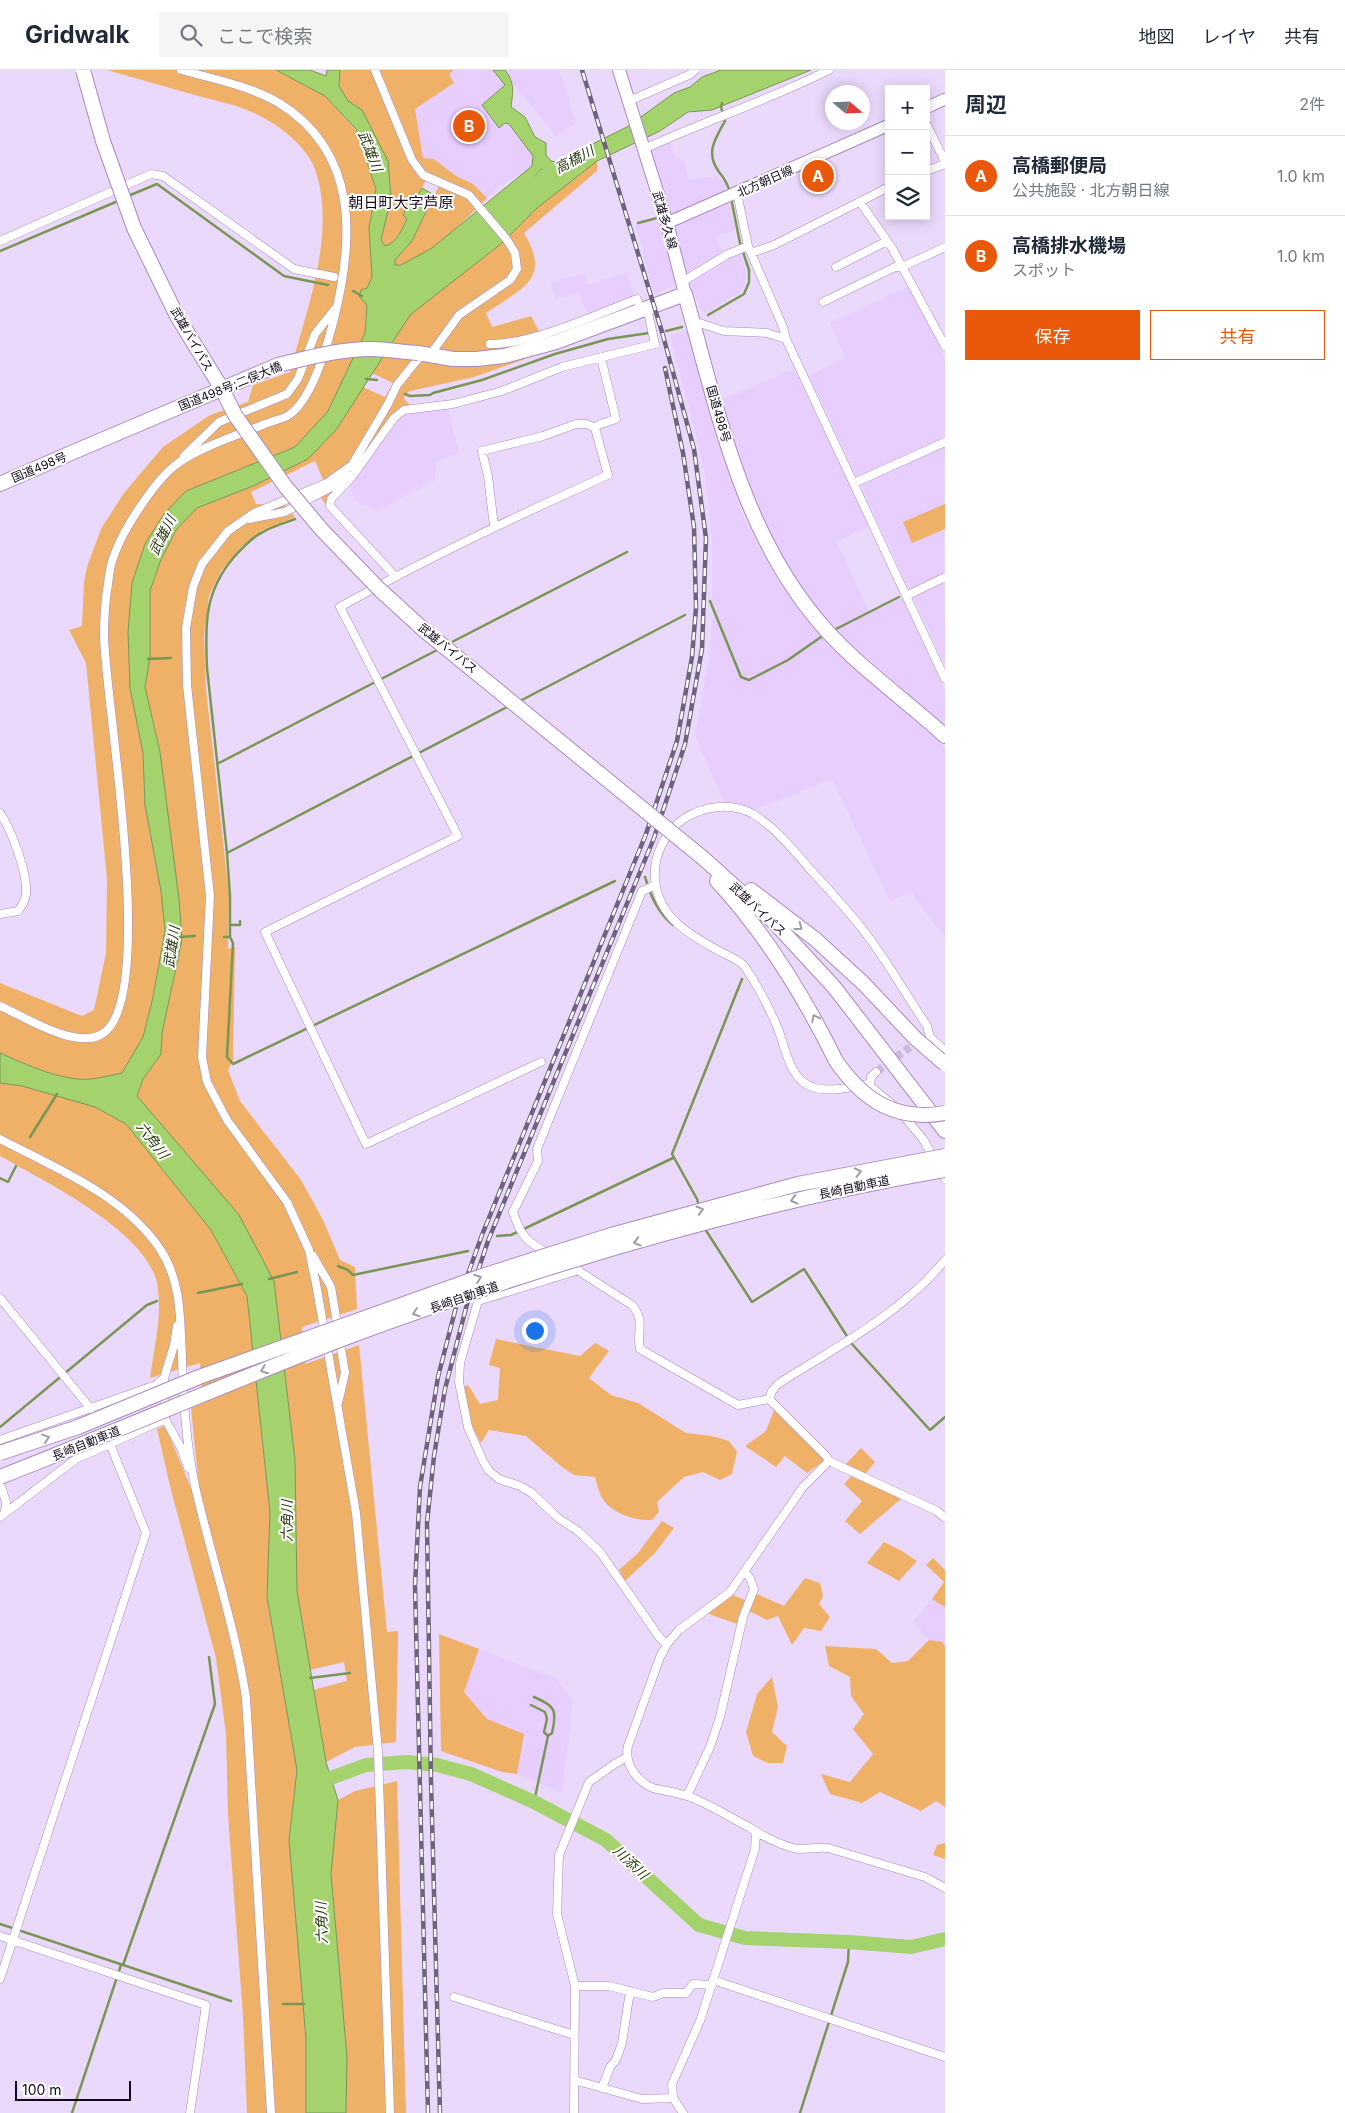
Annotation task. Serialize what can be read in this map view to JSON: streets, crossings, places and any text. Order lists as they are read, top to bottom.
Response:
{
  "streets": {
    "highway": [
      "武雄バイパス",
      "国道498号;二俣大橋",
      "国道498号",
      "長崎自動車道"
    ],
    "main road": ["北方朝日線", "武雄多久線"]
  },
  "crossings": [
    ["北方朝日線", "武雄多久線"],
    ["武雄多久線", "国道498号"],
    ["武雄バイパス", "国道498号;二俣大橋"],
    ["国道498号;二俣大橋", "国道498号"]
  ],
  "districts": ["朝日町大字芦原"],
  "water": [
    "武雄川",
    "高橋川",
    "六角川",
    "川添川"
  ],
  "scale_bar": "100 m",
  "north": "right",
  "page": {
    "header": "Gridwalk",
    "search": "ここで検索",
    "nav": ["地図", "レイヤ", "共有"],
    "heading": ["周辺", "2件"],
    "map_buttons": ["+", "−"],
    "pins": ["B", "A"],
    "list": [
      {
        "mark": "A",
        "name": "高橋郵便局",
        "note": "公共施設 · 北方朝日線",
        "value": "1.0 km"
      },
      {
        "mark": "B",
        "name": "高橋排水機場",
        "note": "スポット",
        "value": "1.0 km"
      }
    ],
    "buttons": ["保存", "共有"],
    "scale": "100 m"
  }
}
